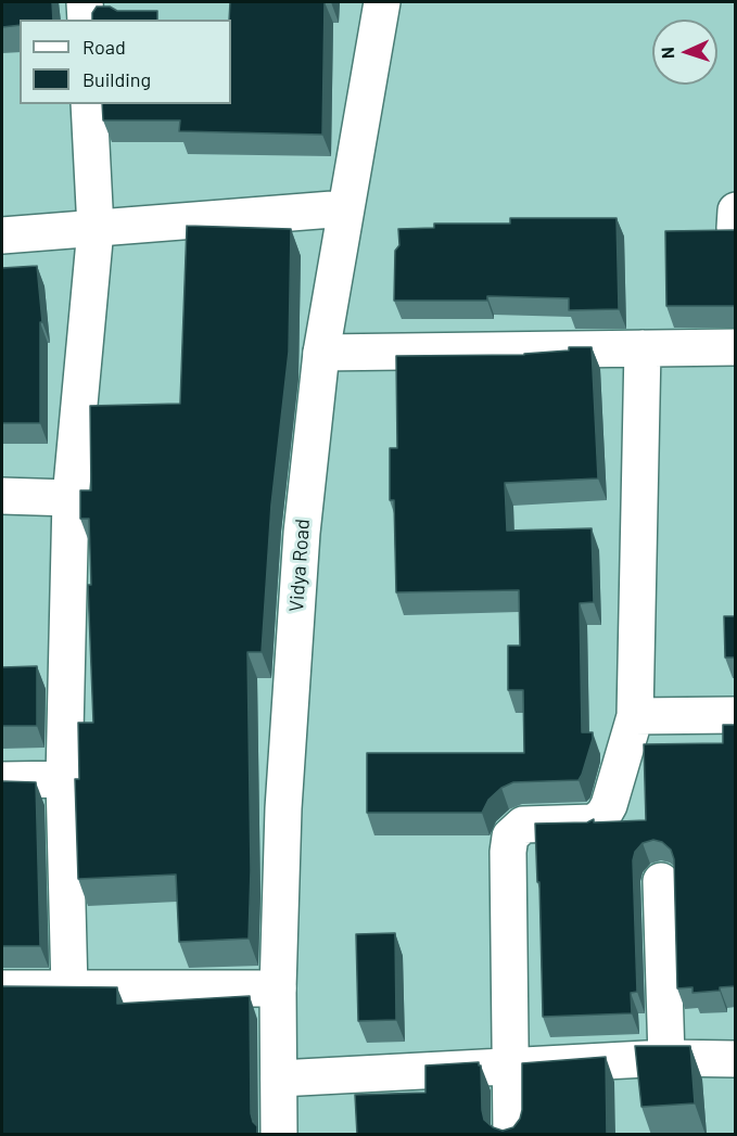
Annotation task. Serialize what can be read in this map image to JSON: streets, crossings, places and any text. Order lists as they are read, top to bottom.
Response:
{
  "streets": {
    "street": ["Vidya Road"]
  },
  "legend": ["Road", "Building"],
  "north": "left"
}
